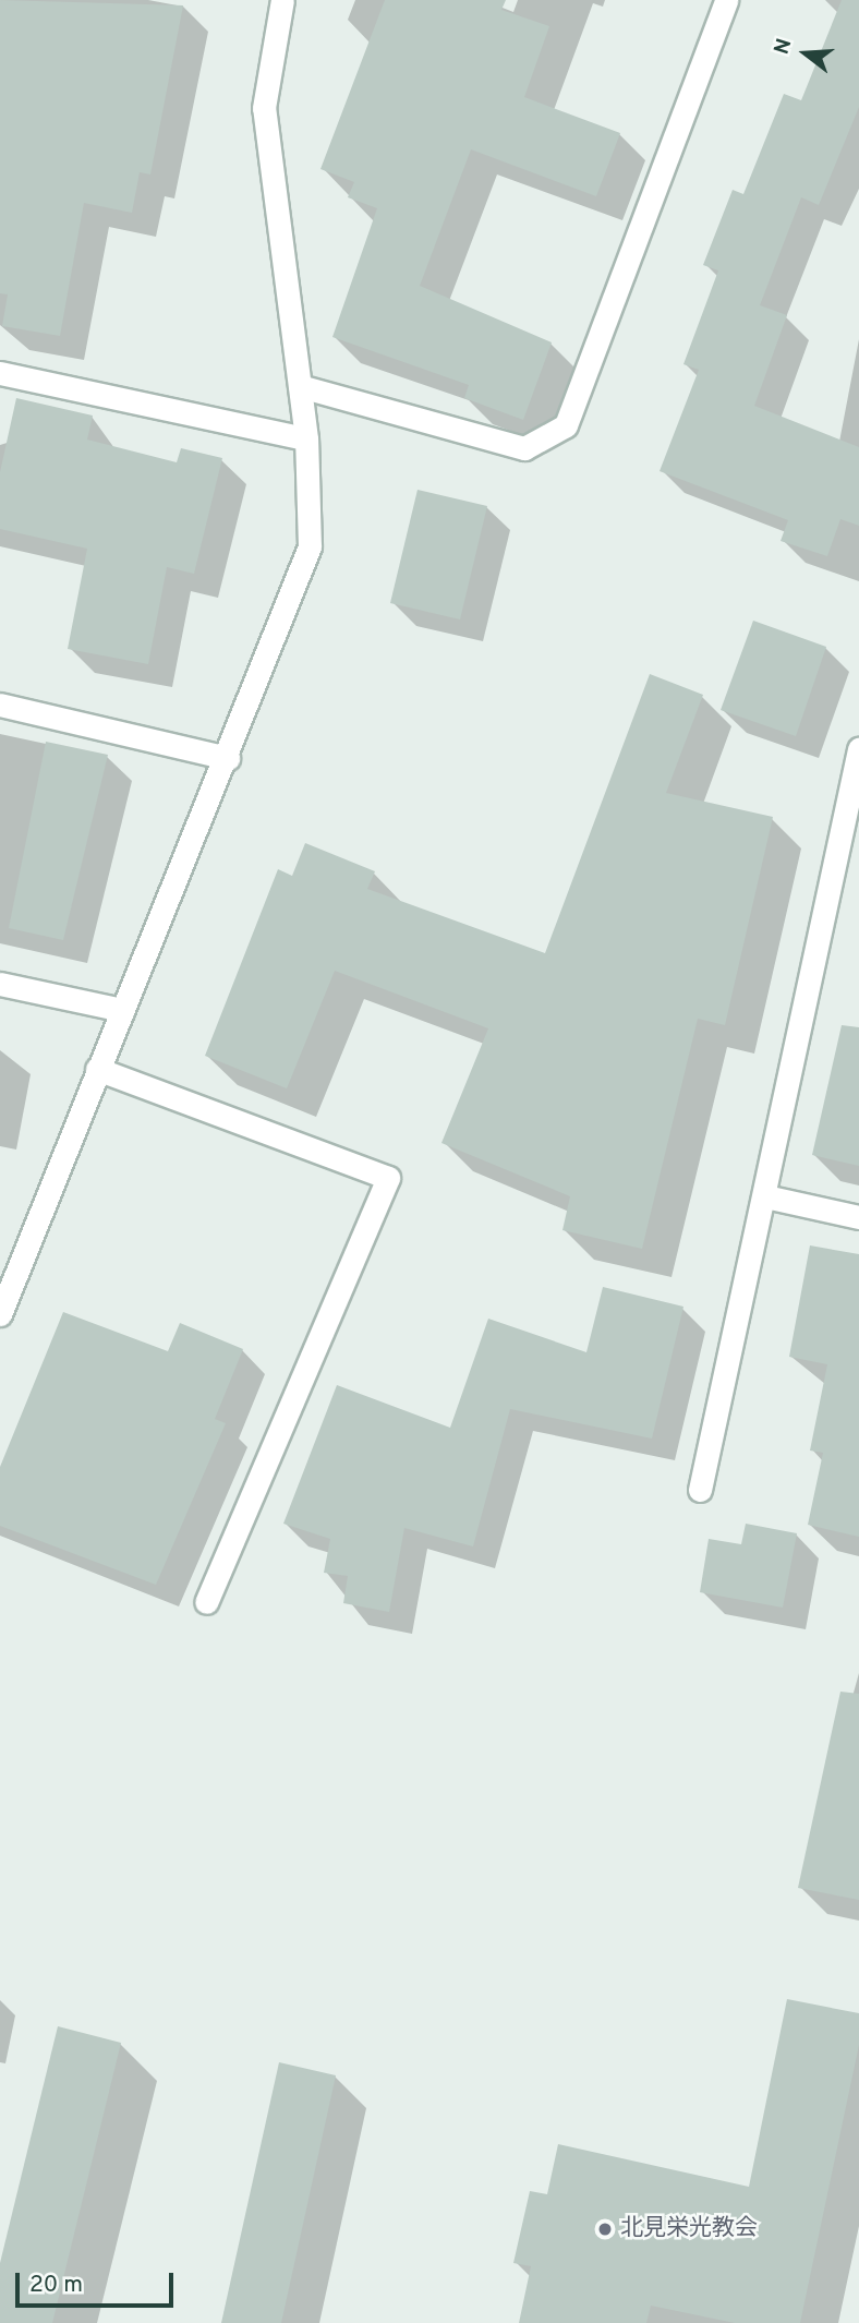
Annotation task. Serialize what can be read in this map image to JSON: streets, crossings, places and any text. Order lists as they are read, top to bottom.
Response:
{
  "places": ["北見栄光教会"],
  "scale_bar": "20 m",
  "north": "left"
}
